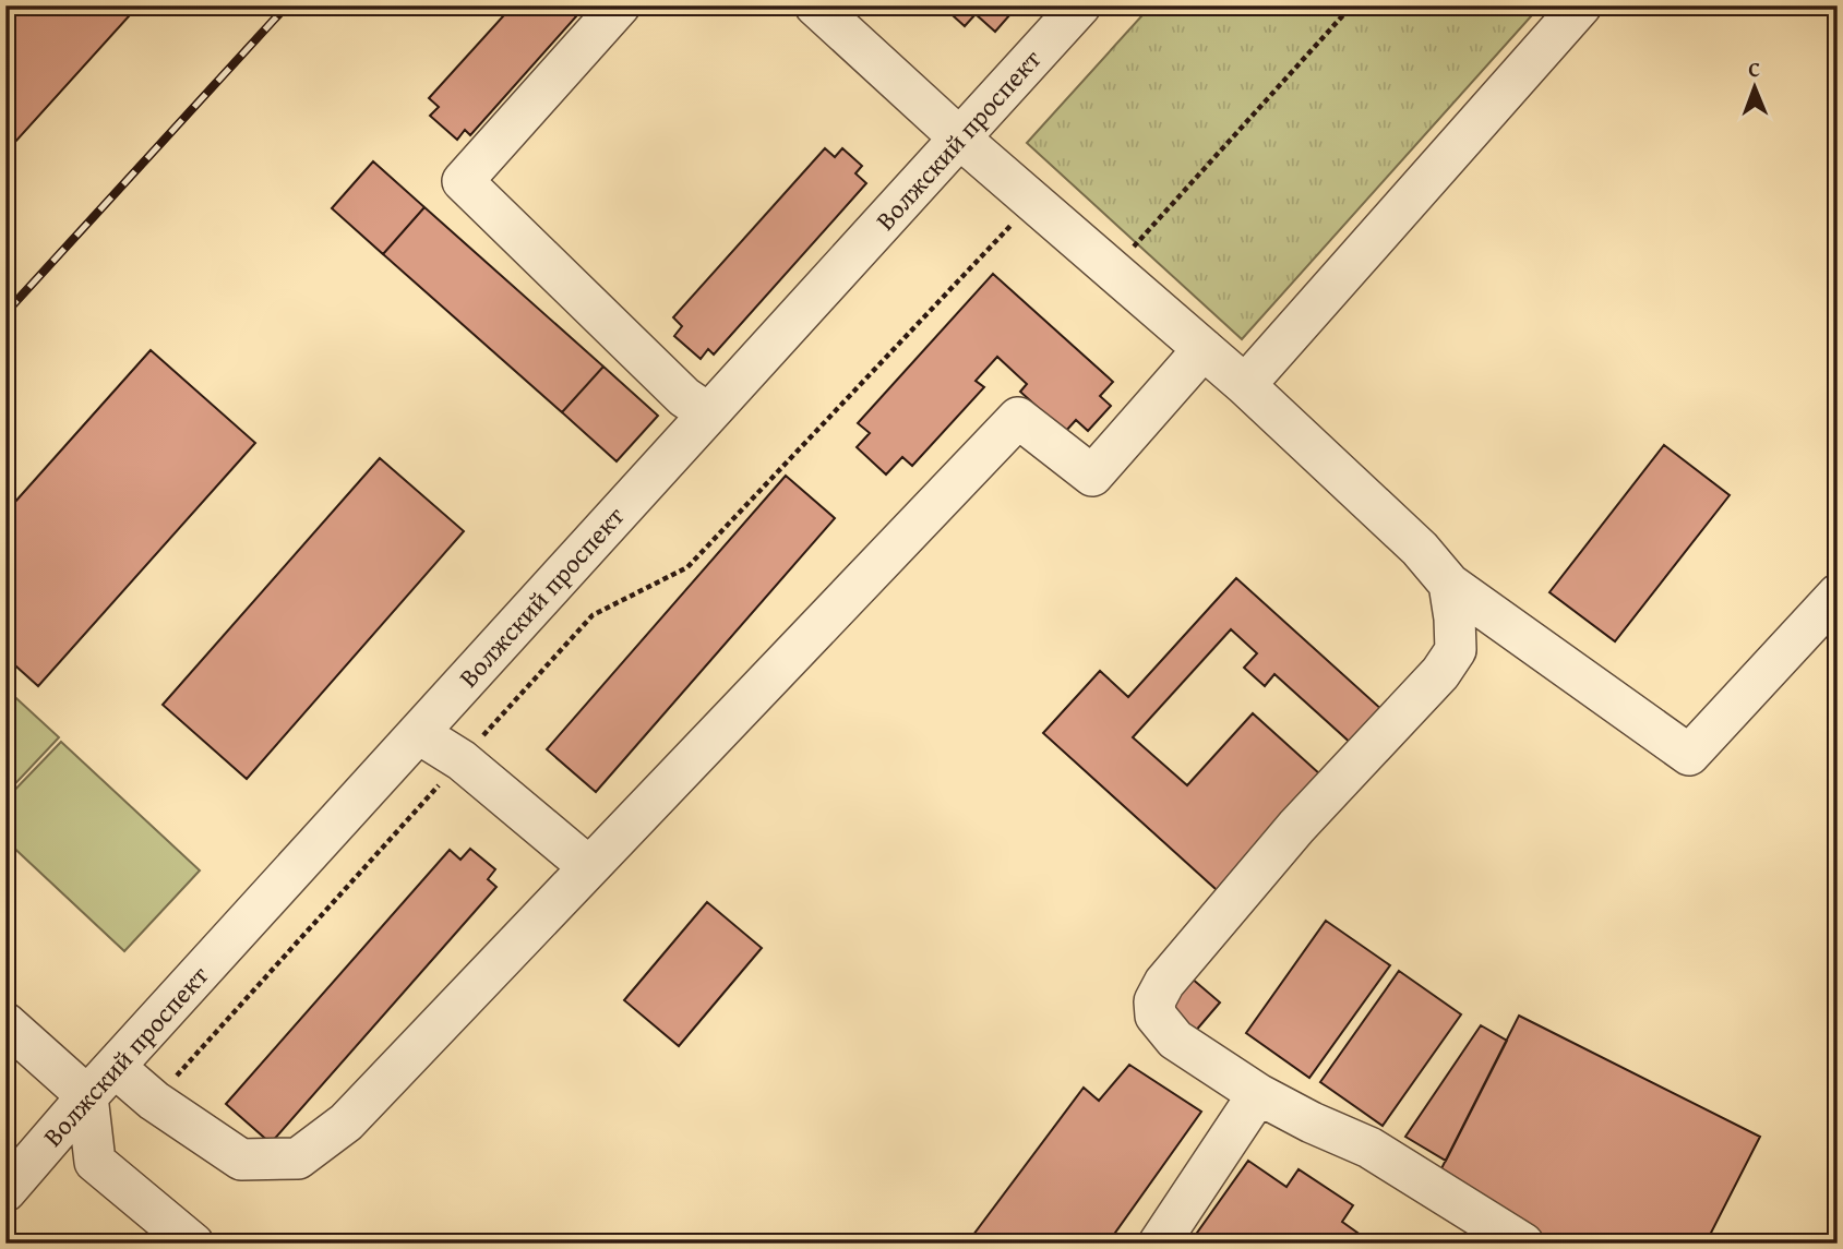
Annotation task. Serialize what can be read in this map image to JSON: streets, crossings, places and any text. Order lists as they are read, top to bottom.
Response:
{
  "streets": {
    "street": ["Волжский проспект"]
  },
  "north": "top"
}
